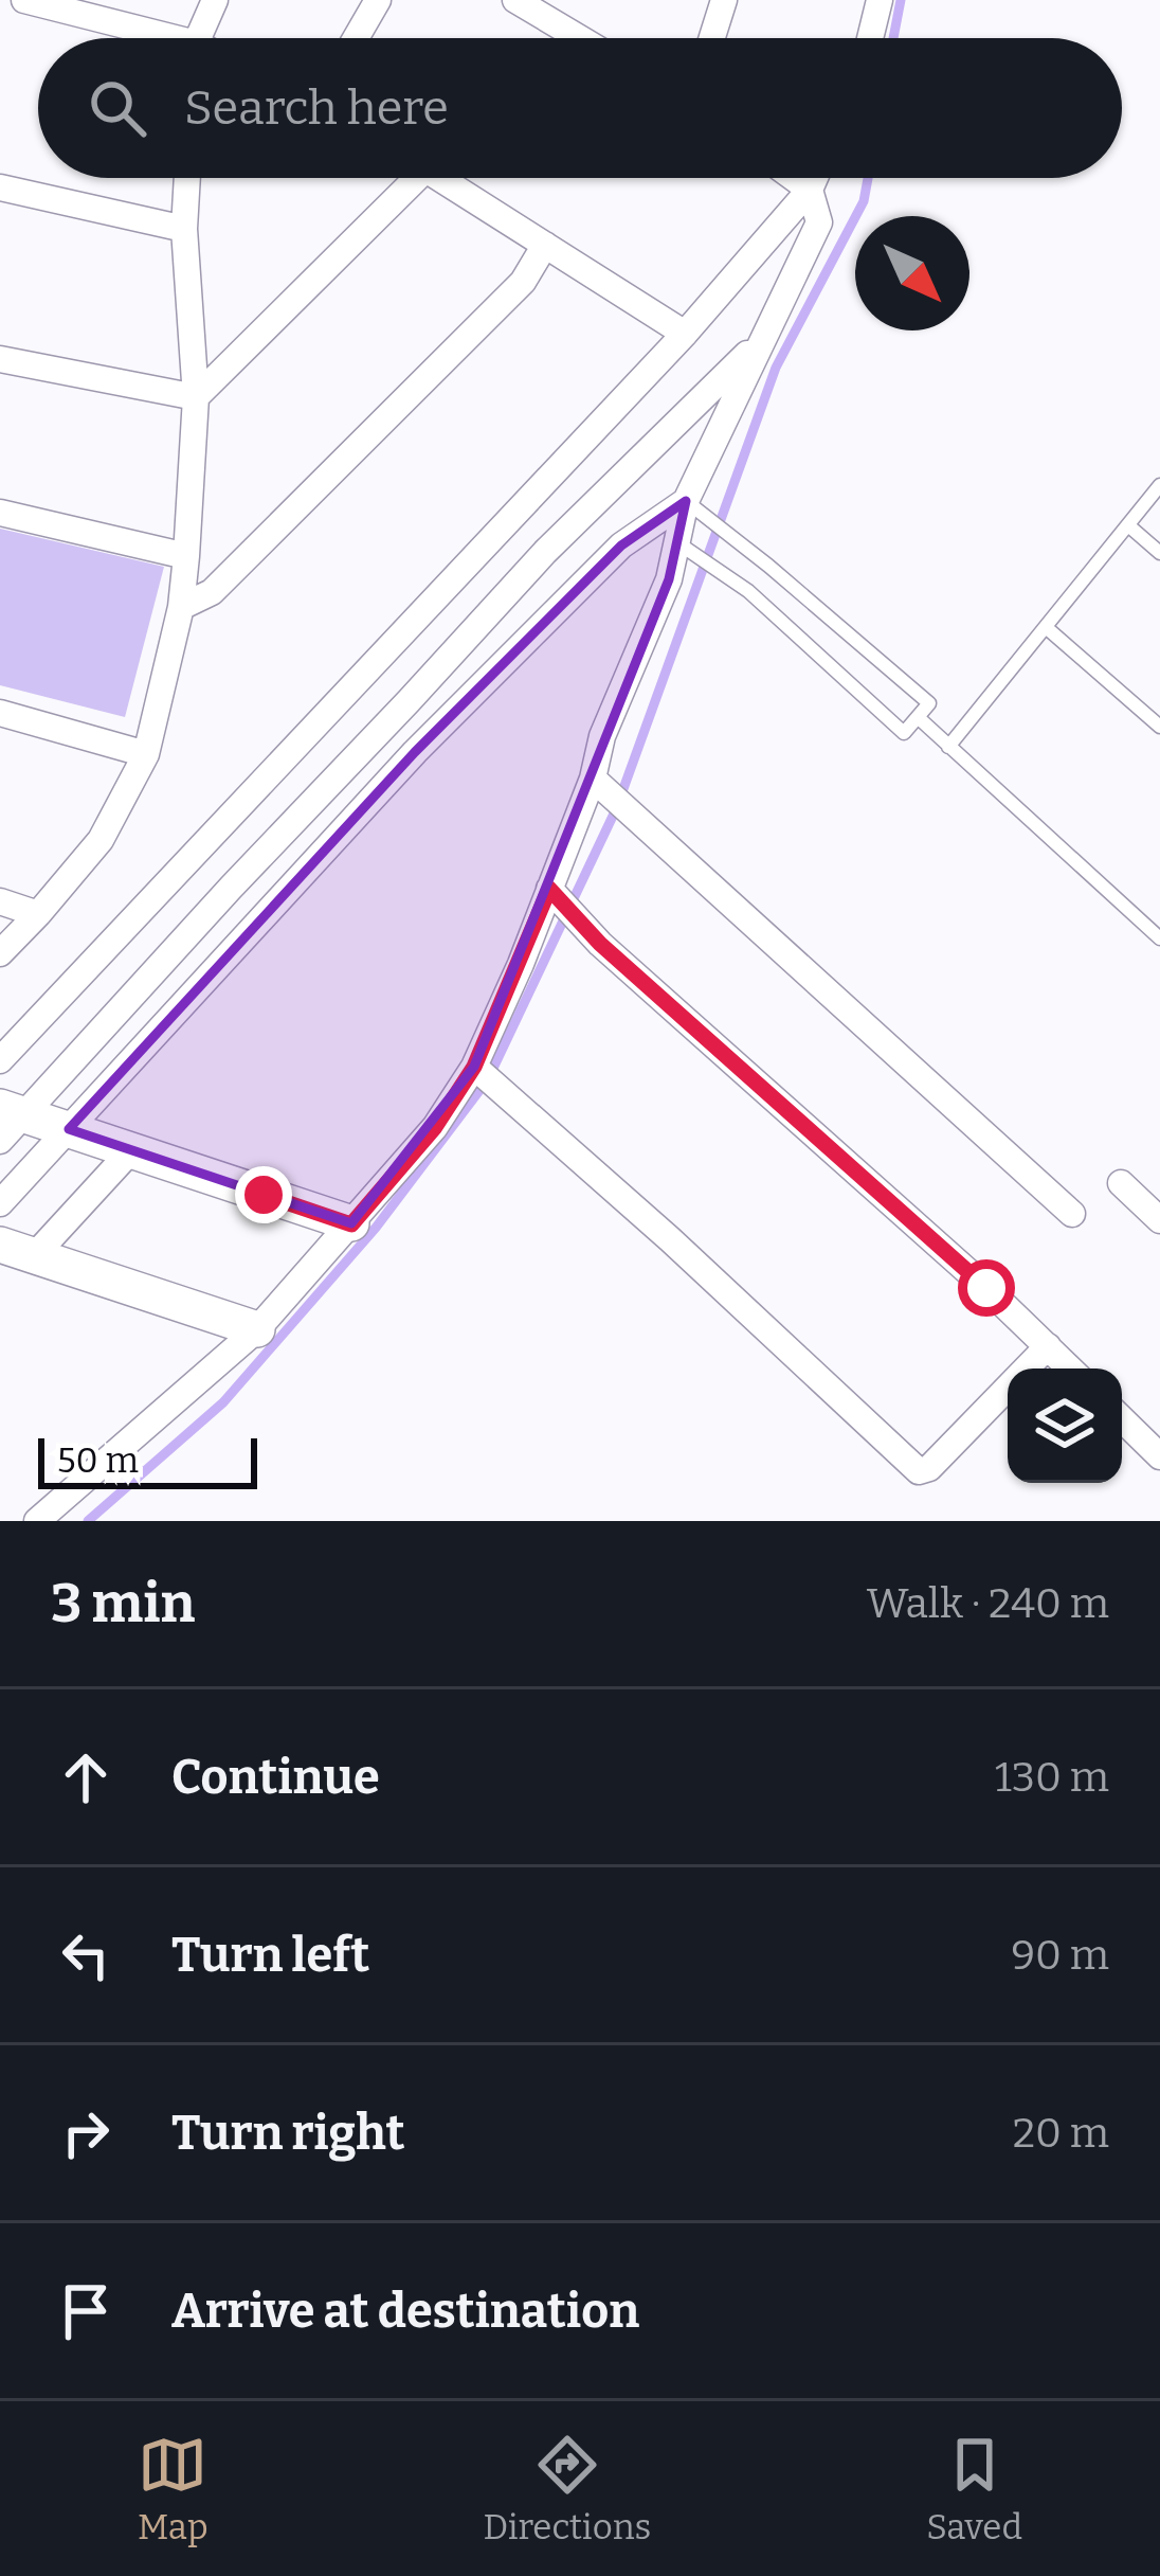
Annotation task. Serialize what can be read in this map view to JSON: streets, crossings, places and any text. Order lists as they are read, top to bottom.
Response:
{
  "scale_bar": "50 m",
  "north": "bottom right",
  "page": {
    "search": "Search here",
    "scale": "50 m",
    "heading": ["3 min", "Walk · 240 m"],
    "list": [
      ["Continue", "130 m"],
      ["Turn left", "90 m"],
      ["Turn right", "20 m"],
      "Arrive at destination"
    ],
    "nav": ["Map", "Directions", "Saved"]
  }
}
